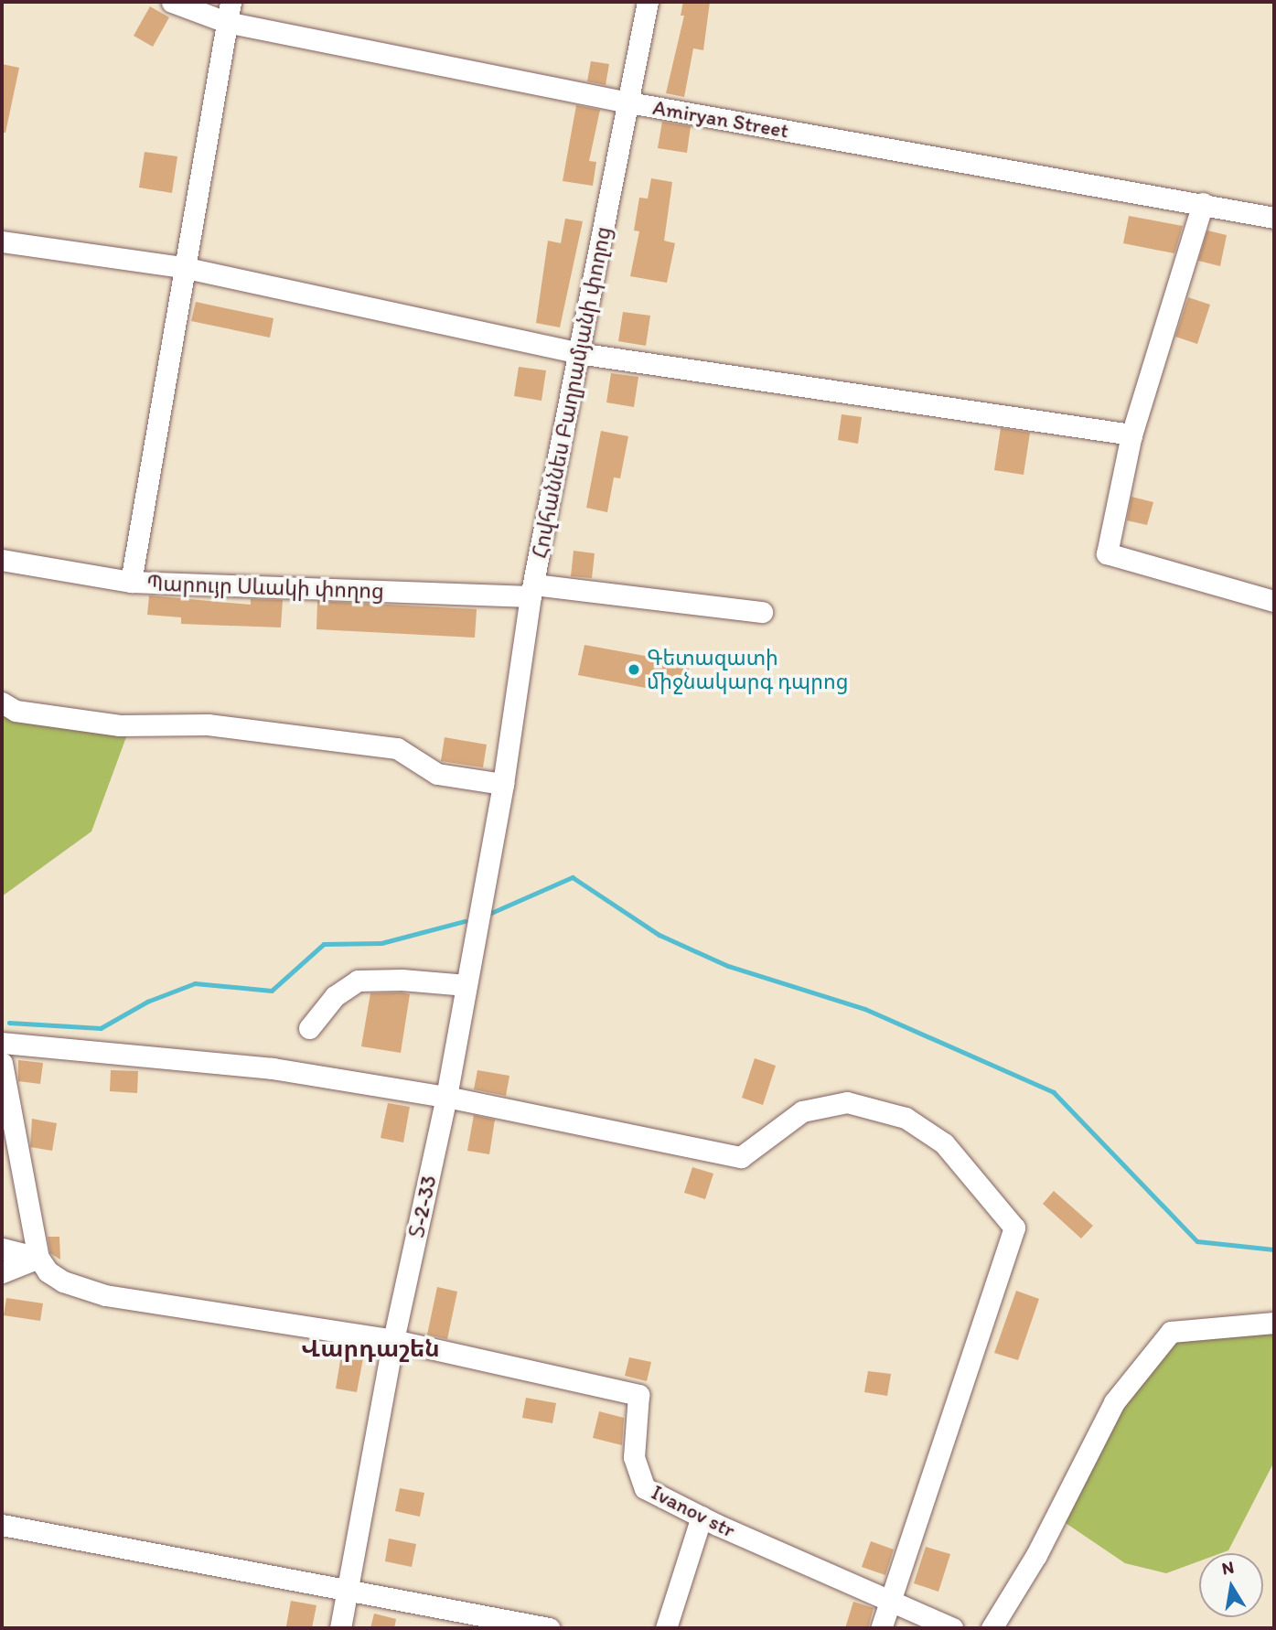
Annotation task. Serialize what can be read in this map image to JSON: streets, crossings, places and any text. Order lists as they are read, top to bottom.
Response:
{
  "streets": {
    "street": [
      "Amiryan Street",
      "Հովհաննես Բաղրամյանի փողոց",
      "Պարույր Սևակի փողոց",
      "Տ-2-33",
      "Ivanov str"
    ]
  },
  "crossings": [
    ["Amiryan Street", "Հովհաննես Բաղրամյանի փողոց"],
    ["Հովհաննես Բաղրամյանի փողոց", "Պարույր Սևակի փողոց"],
    ["Հովհաննես Բաղրամյանի փողոց", "Տ-2-33"],
    ["Տ-2-33", "Ivanov str"]
  ],
  "districts": ["Վարդաշեն"],
  "places": ["Գետազատի միջնակարգ դպրոց"],
  "north": "top"
}
